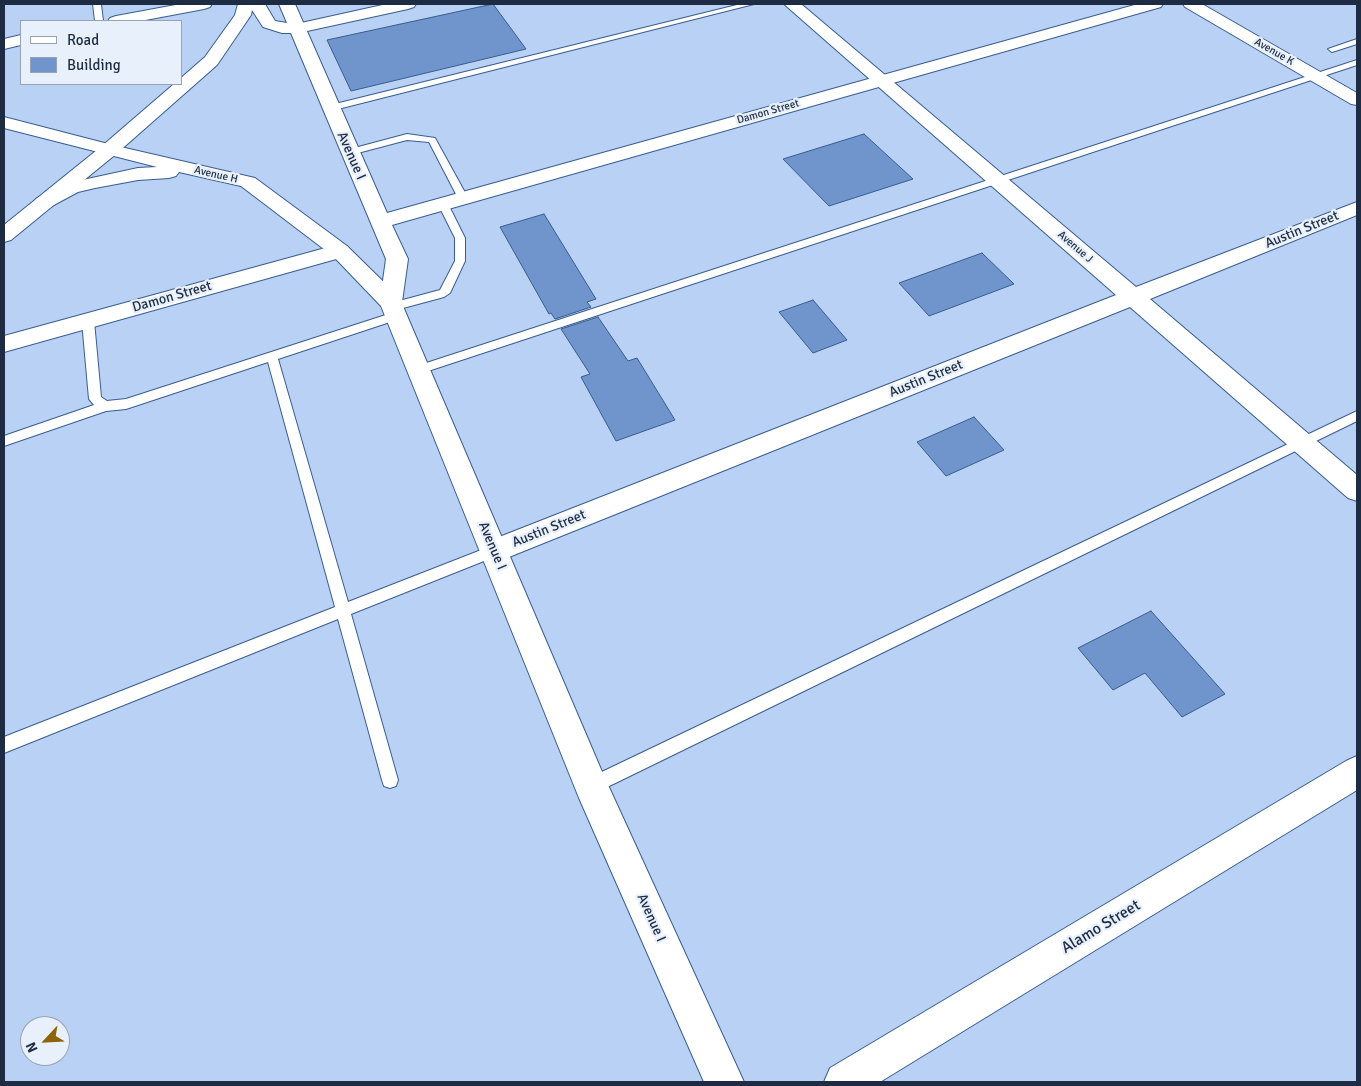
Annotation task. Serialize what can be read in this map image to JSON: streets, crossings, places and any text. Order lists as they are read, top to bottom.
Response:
{
  "streets": {
    "street": [
      "Avenue K",
      "Damon Street",
      "Avenue I",
      "Avenue H",
      "Austin Street",
      "Avenue J",
      "Alamo Street"
    ]
  },
  "crossings": [
    ["Damon Street", "Avenue I"],
    ["Damon Street", "Avenue H"],
    ["Damon Street", "Avenue J"],
    ["Avenue I", "Avenue H"],
    ["Avenue I", "Austin Street"],
    ["Austin Street", "Avenue J"]
  ],
  "legend": ["Road", "Building"],
  "north": "bottom left"
}
